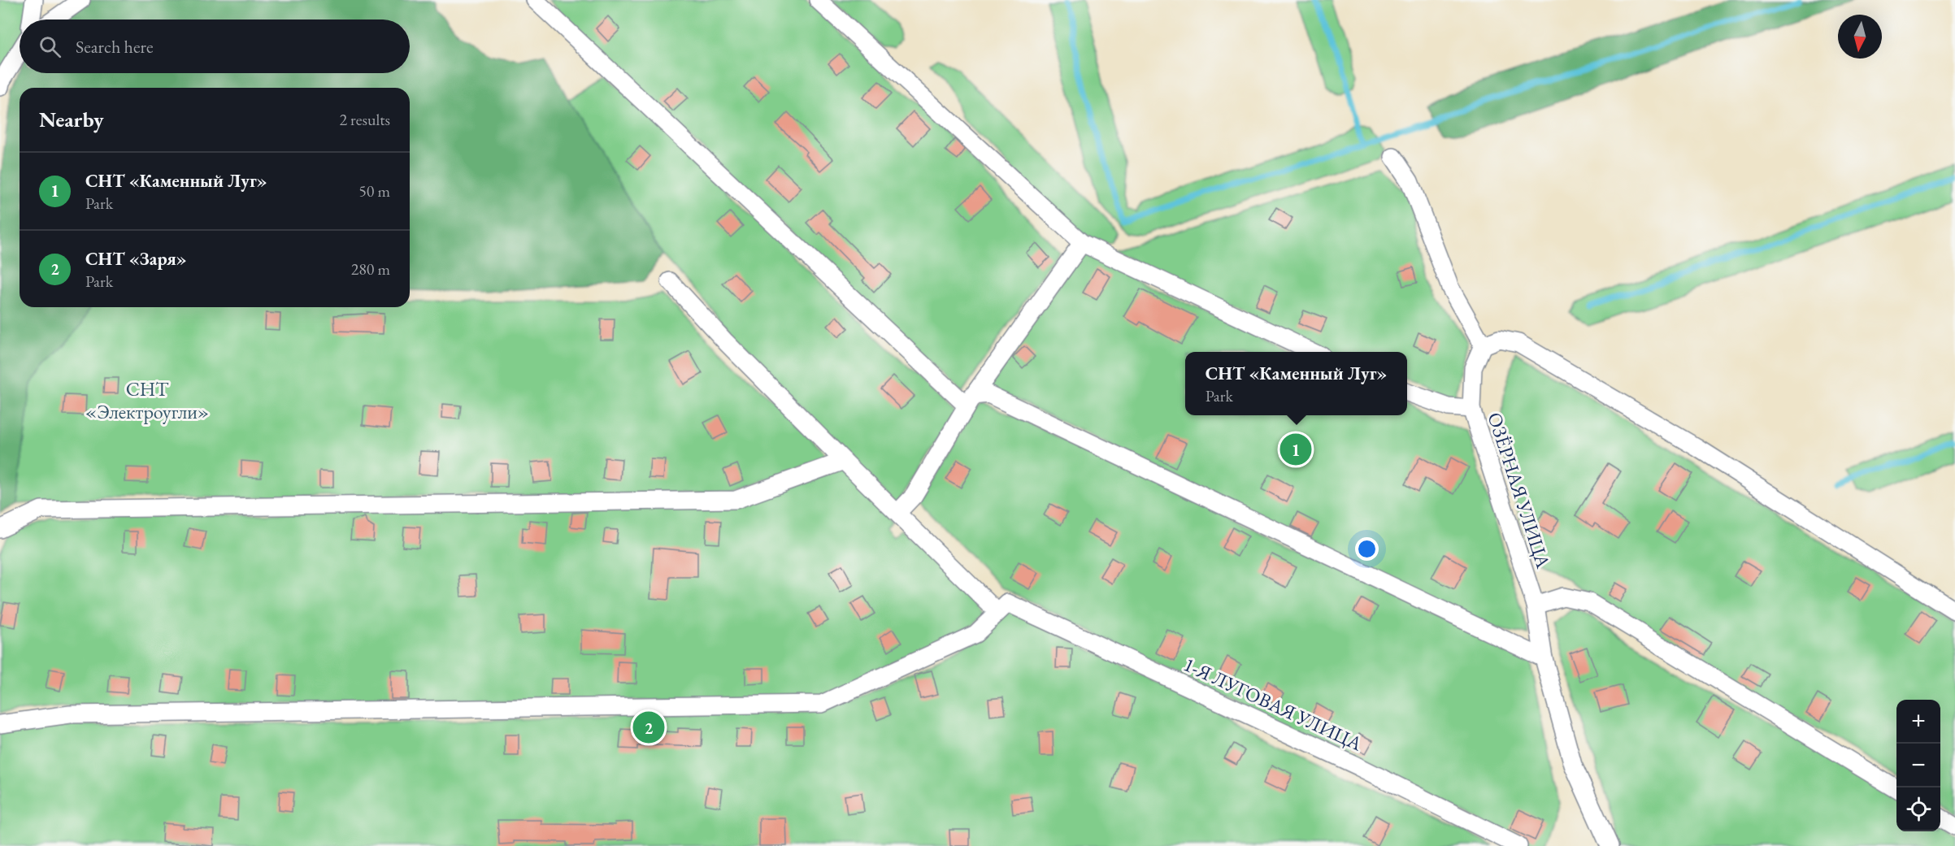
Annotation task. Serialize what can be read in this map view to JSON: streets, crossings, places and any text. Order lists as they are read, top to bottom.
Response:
{
  "streets": {
    "street": ["ОЗЁРНАЯ УЛИЦА", "1-Я ЛУГОВАЯ УЛИЦА"]
  },
  "parks": ["СНТ «Электроугли»"],
  "north": "bottom",
  "page": {
    "search": "Search here",
    "heading": ["Nearby", "2 results"],
    "list": [
      {
        "mark": "1",
        "name": "СНТ «Каменный Луг»",
        "note": "Park",
        "value": "50 m"
      },
      {
        "mark": "2",
        "name": "СНТ «Заря»",
        "note": "Park",
        "value": "280 m"
      }
    ],
    "popup": ["СНТ «Каменный Луг»", "Park"],
    "pins": ["1", "2"],
    "map_buttons": ["+", "−"]
  }
}
